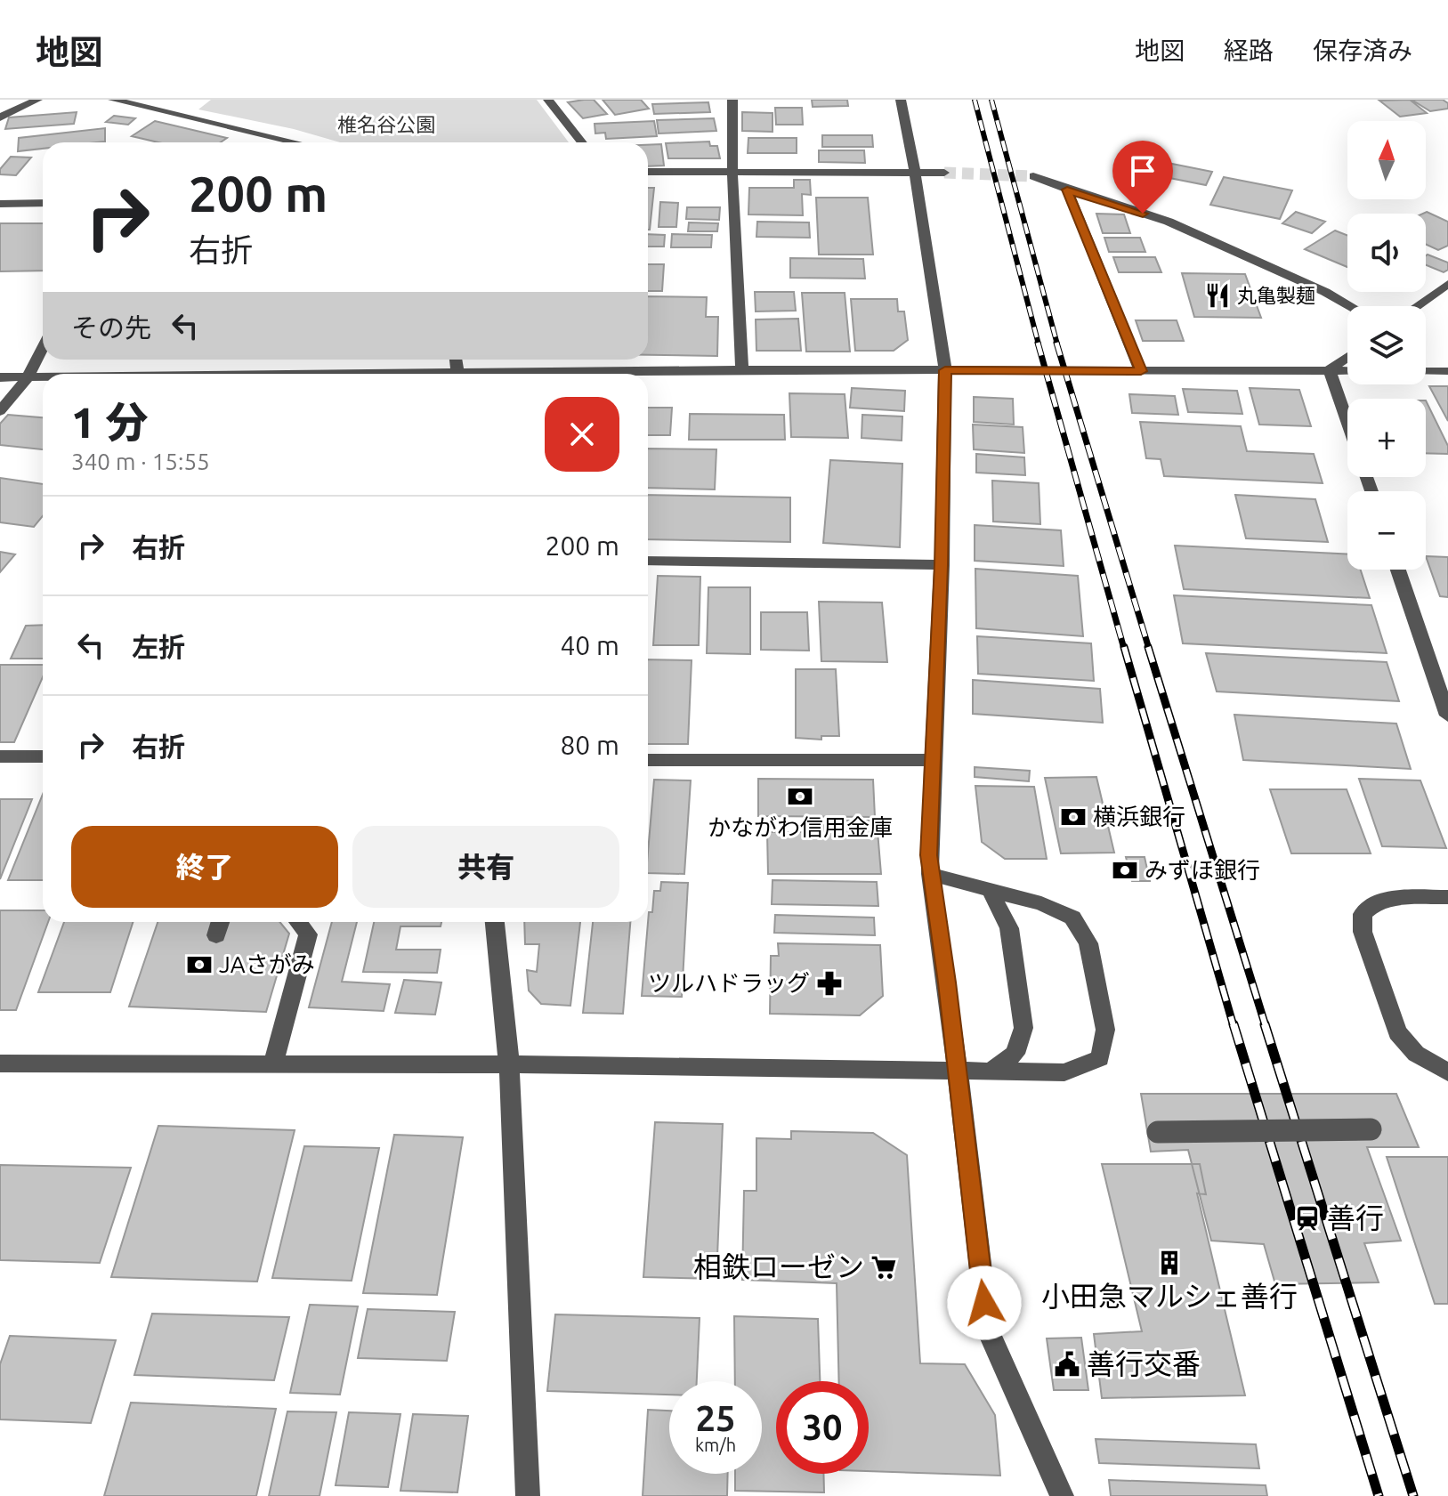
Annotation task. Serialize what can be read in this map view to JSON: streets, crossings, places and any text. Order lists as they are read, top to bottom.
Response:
{
  "parks": ["椎名谷公園"],
  "places": {
    "restaurant": ["丸亀製麺"],
    "bank": [
      "かながわ信用金庫",
      "横浜銀行",
      "みずほ銀行",
      "JAさがみ"
    ],
    "pharmacy": ["ツルハドラッグ"],
    "station": ["善行"],
    "building": ["小田急マルシェ善行"],
    "supermarket": ["相鉄ローゼン"],
    "public building": ["善行交番"]
  },
  "north": "top",
  "page": {
    "header": "地図",
    "nav": ["地図", "経路", "保存済み"],
    "map_buttons": ["+", "−"],
    "turn": ["200 m", "右折"],
    "then": "その先",
    "heading": ["1 分", "340 m · 15:55"],
    "list": [
      {
        "name": "右折",
        "value": "200 m"
      },
      {
        "name": "左折",
        "value": "40 m"
      },
      {
        "name": "右折",
        "value": "80 m"
      }
    ],
    "buttons": ["終了", "共有"],
    "speed": "25 km/h",
    "limit": "30"
  }
}
